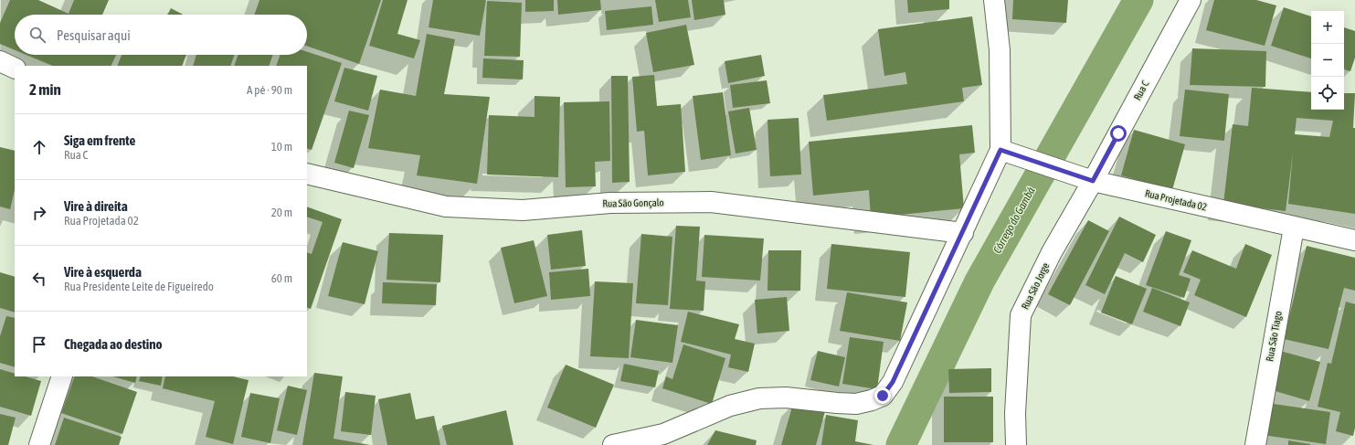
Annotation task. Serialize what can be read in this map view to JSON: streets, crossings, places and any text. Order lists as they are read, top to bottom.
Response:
{
  "streets": {
    "street": [
      "Rua C",
      "Rua Projetada 02",
      "Rua São Gonçalo",
      "Rua São Jorge",
      "Rua São Tiago"
    ]
  },
  "crossings": [
    ["Rua C", "Rua Projetada 02"],
    ["Rua C", "Rua São Jorge"],
    ["Rua Projetada 02", "Rua São Jorge"],
    ["Rua Projetada 02", "Rua São Tiago"]
  ],
  "water": ["Córrego do Gambá"],
  "page": {
    "map_buttons": ["+", "−"],
    "search": "Pesquisar aqui",
    "heading": ["2 min", "A pé · 90 m"],
    "list": [
      ["Siga em frente", "Rua C", "10 m"],
      ["Vire à direita", "Rua Projetada 02", "20 m"],
      ["Vire à esquerda", "Rua Presidente Leite de Figueiredo", "60 m"],
      "Chegada ao destino"
    ]
  }
}
